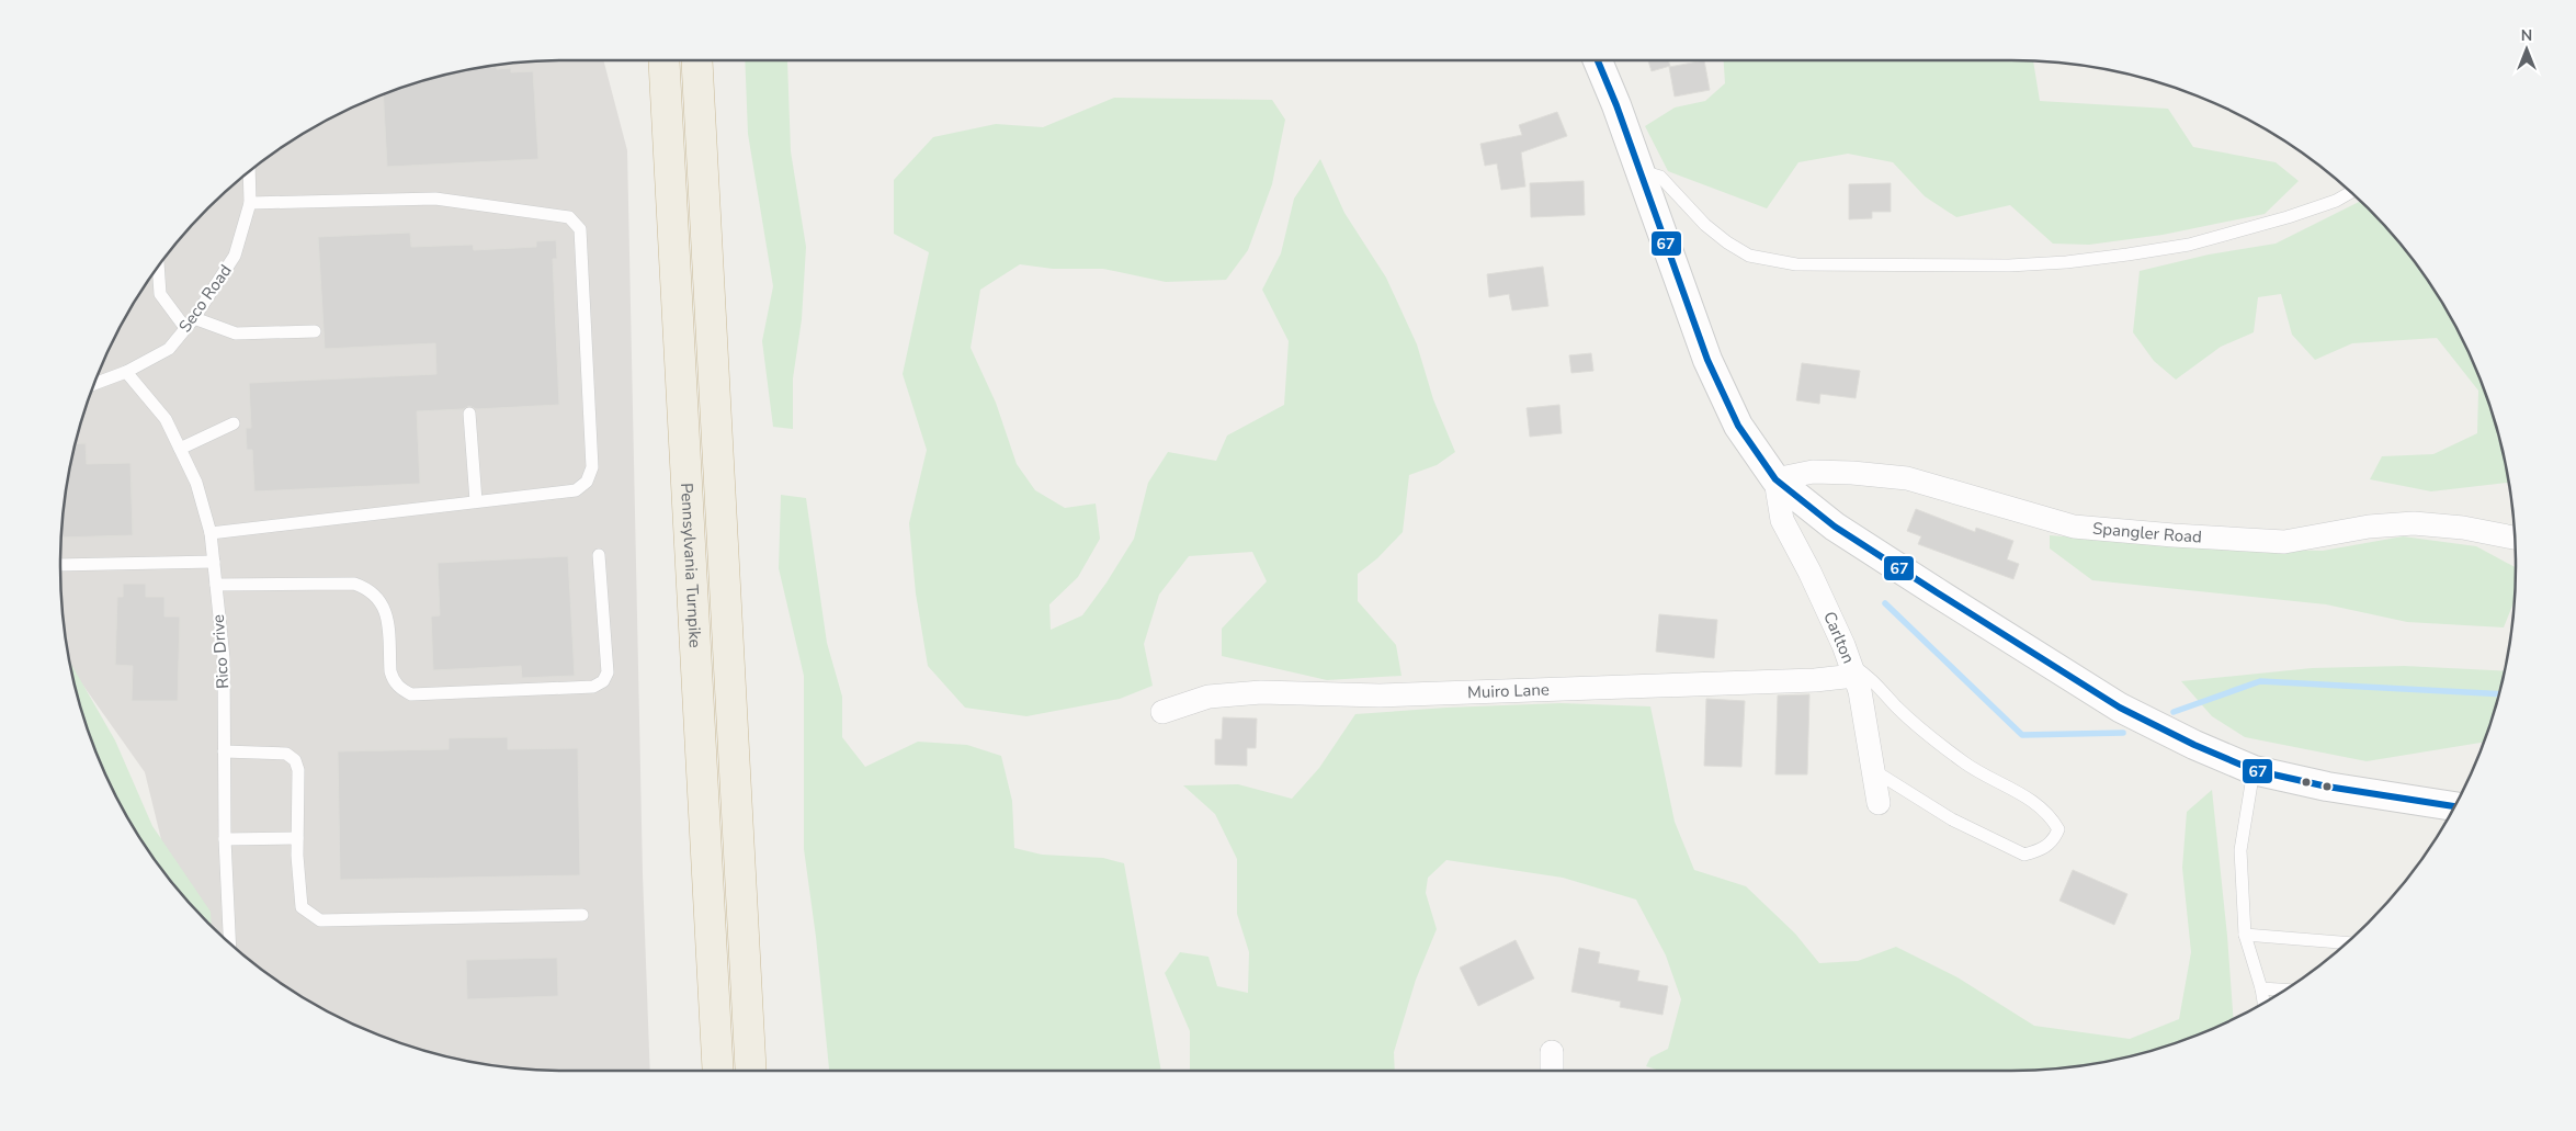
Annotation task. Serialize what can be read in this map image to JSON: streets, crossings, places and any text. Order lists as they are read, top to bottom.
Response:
{
  "streets": {
    "highway": ["Pennsylvania Turnpike"],
    "street": ["Spangler Road", "Carlton", "Muiro Lane"],
    "lane": ["Seco Road", "Rico Drive"]
  },
  "crossings": [
    ["Seco Road", "Rico Drive"],
    ["Spangler Road", "Carlton"],
    ["Carlton", "Muiro Lane"]
  ],
  "lines": ["transit line 67"],
  "north": "top"
}
